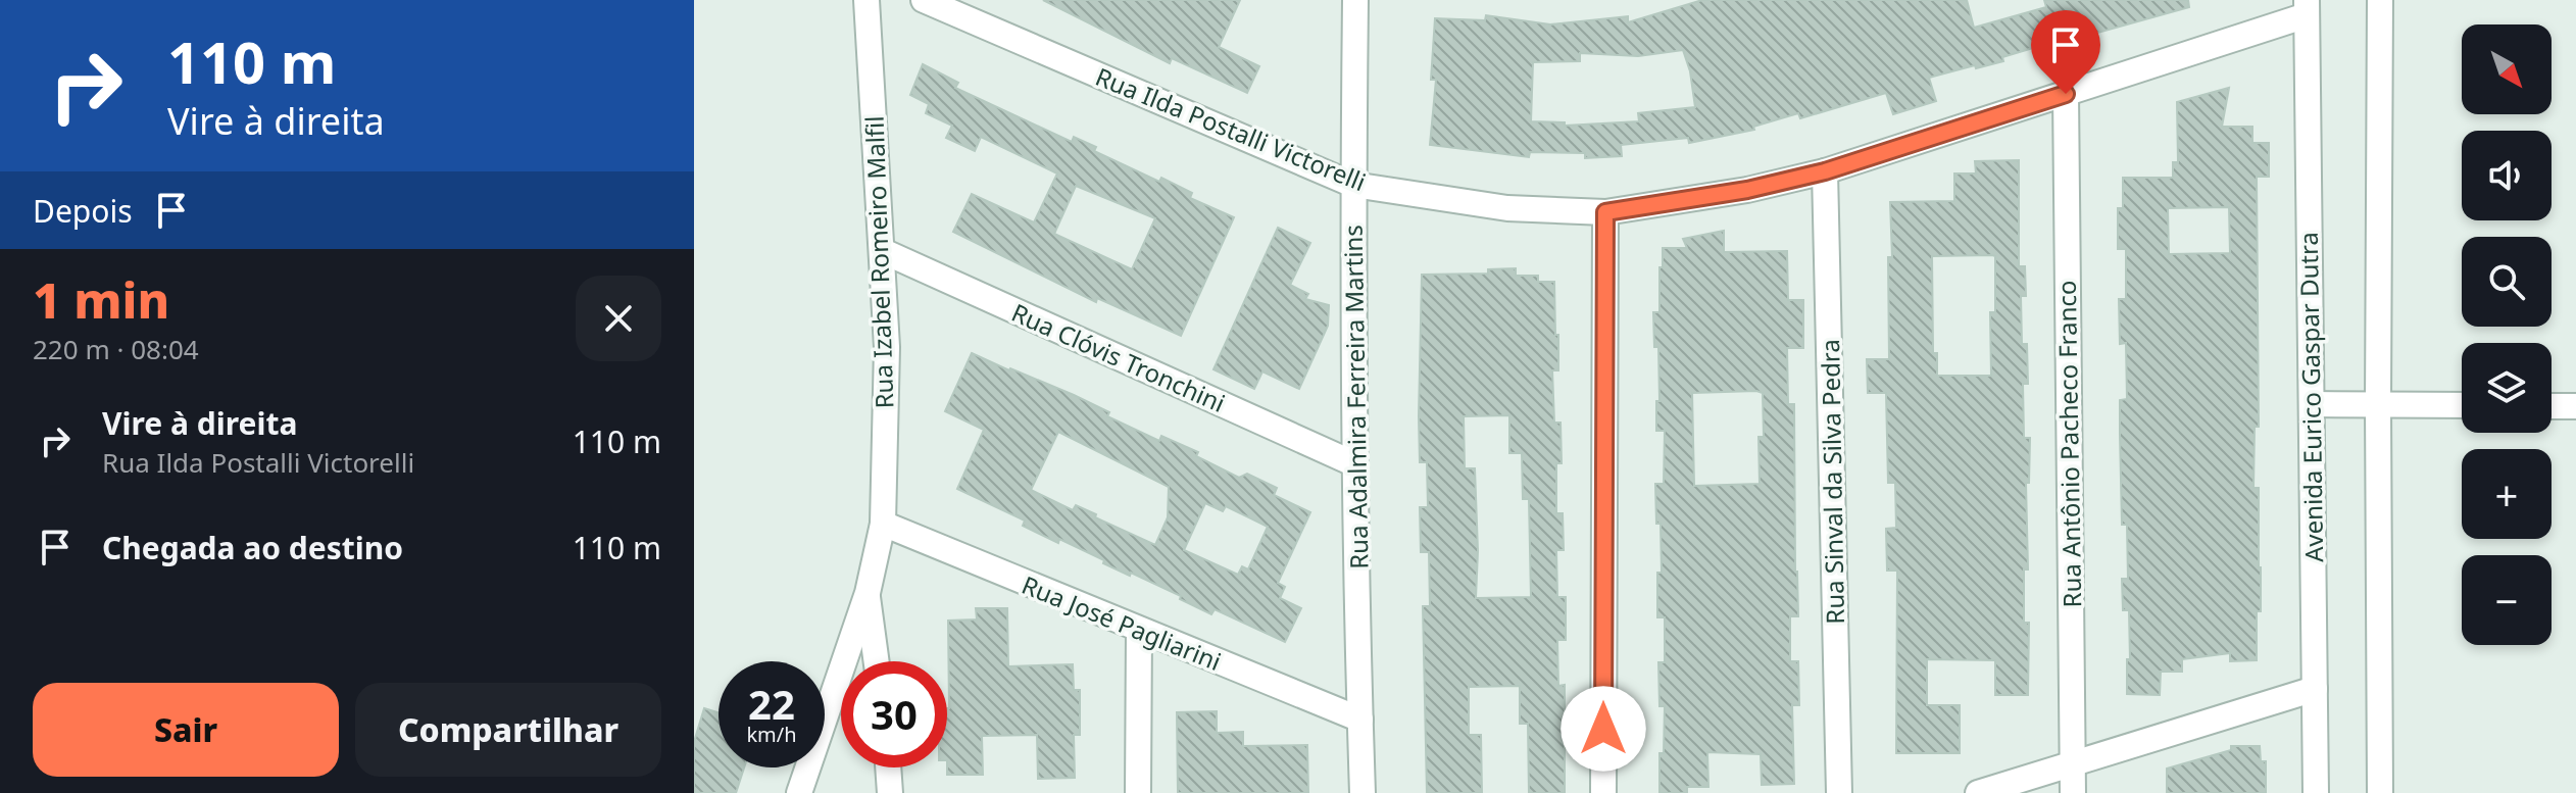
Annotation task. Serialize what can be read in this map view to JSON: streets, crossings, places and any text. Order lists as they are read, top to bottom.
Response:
{
  "streets": {
    "street": [
      "Rua Ilda Postalli Victorelli",
      "Rua Izabel Romeiro Malfil",
      "Rua Clóvis Tronchini",
      "Rua Adalmira Ferreira Martins",
      "Avenida Eurico Gaspar Dutra",
      "Rua Antônio Pacheco Franco",
      "Rua Sinval da Silva Pedra",
      "Rua José Pagliarini"
    ]
  },
  "crossings": [
    ["Rua Ilda Postalli Victorelli", "Rua Adalmira Ferreira Martins"],
    ["Rua Ilda Postalli Victorelli", "Avenida Eurico Gaspar Dutra"],
    ["Rua Ilda Postalli Victorelli", "Rua Antônio Pacheco Franco"],
    ["Rua Ilda Postalli Victorelli", "Rua Sinval da Silva Pedra"],
    ["Rua Izabel Romeiro Malfil", "Rua Clóvis Tronchini"],
    ["Rua Izabel Romeiro Malfil", "Rua José Pagliarini"],
    ["Rua Clóvis Tronchini", "Rua Adalmira Ferreira Martins"],
    ["Rua Adalmira Ferreira Martins", "Rua José Pagliarini"]
  ],
  "north": "bottom right",
  "page": {
    "turn": ["110 m", "Vire à direita"],
    "map_buttons": ["+", "−"],
    "then": "Depois",
    "heading": ["1 min", "220 m · 08:04"],
    "list": [
      {
        "name": "Vire à direita",
        "note": "Rua Ilda Postalli Victorelli",
        "value": "110 m"
      },
      {
        "name": "Chegada ao destino",
        "value": "110 m"
      }
    ],
    "speed": "22 km/h",
    "limit": "30",
    "buttons": ["Sair", "Compartilhar"]
  }
}
